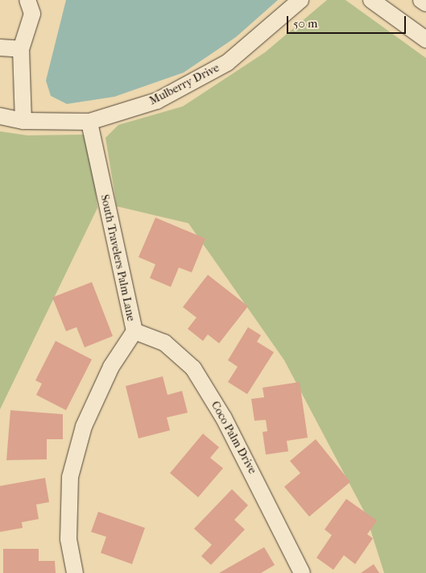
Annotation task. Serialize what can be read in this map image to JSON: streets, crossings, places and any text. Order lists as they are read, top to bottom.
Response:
{
  "streets": {
    "street": ["Mulberry Drive", "South Travelers Palm Lane", "Coco Palm Drive"]
  },
  "crossings": [
    ["Mulberry Drive", "South Travelers Palm Lane"],
    ["South Travelers Palm Lane", "Coco Palm Drive"]
  ],
  "scale_bar": "50 m"
}
